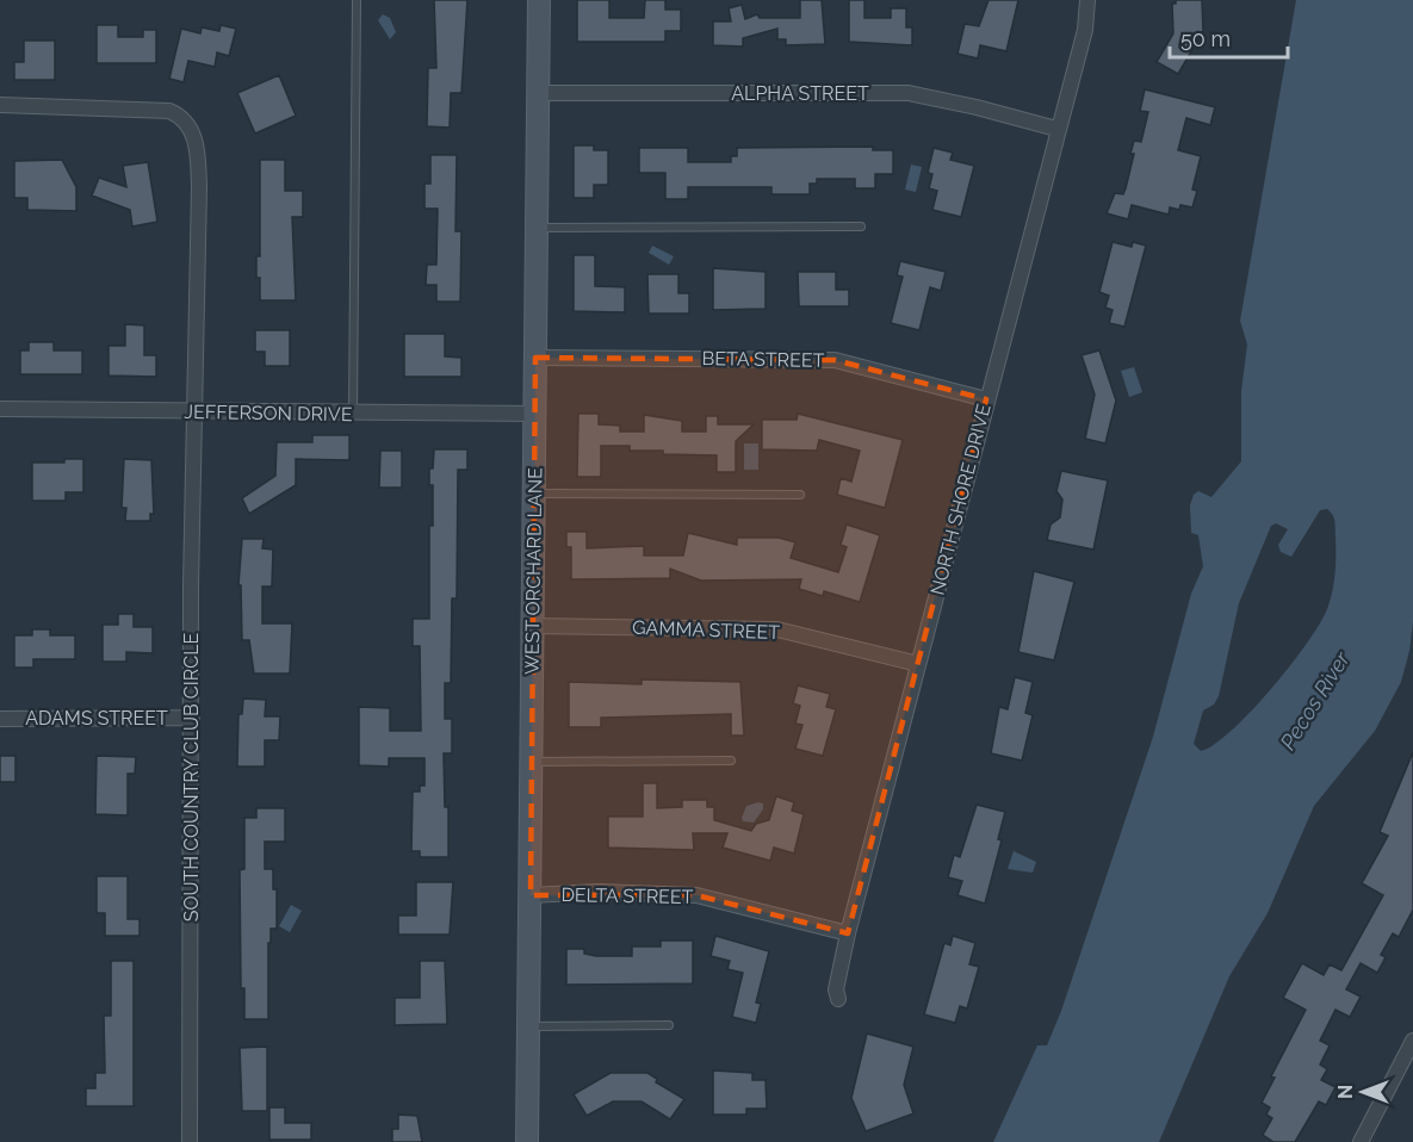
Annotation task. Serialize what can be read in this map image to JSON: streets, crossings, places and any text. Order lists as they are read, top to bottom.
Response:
{
  "streets": {
    "street": [
      "ALPHA STREET",
      "BETA STREET",
      "JEFFERSON DRIVE",
      "NORTH SHORE DRIVE",
      "WEST ORCHARD LANE",
      "GAMMA STREET",
      "ADAMS STREET",
      "SOUTH COUNTRY CLUB CIRCLE",
      "DELTA STREET"
    ]
  },
  "crossings": [
    ["ALPHA STREET", "NORTH SHORE DRIVE"],
    ["ALPHA STREET", "WEST ORCHARD LANE"],
    ["BETA STREET", "NORTH SHORE DRIVE"],
    ["BETA STREET", "WEST ORCHARD LANE"],
    ["JEFFERSON DRIVE", "WEST ORCHARD LANE"],
    ["JEFFERSON DRIVE", "SOUTH COUNTRY CLUB CIRCLE"],
    ["NORTH SHORE DRIVE", "GAMMA STREET"],
    ["NORTH SHORE DRIVE", "DELTA STREET"],
    ["WEST ORCHARD LANE", "GAMMA STREET"],
    ["WEST ORCHARD LANE", "DELTA STREET"],
    ["ADAMS STREET", "SOUTH COUNTRY CLUB CIRCLE"]
  ],
  "water": ["Pecos River"],
  "scale_bar": "50 m",
  "north": "left"
}
